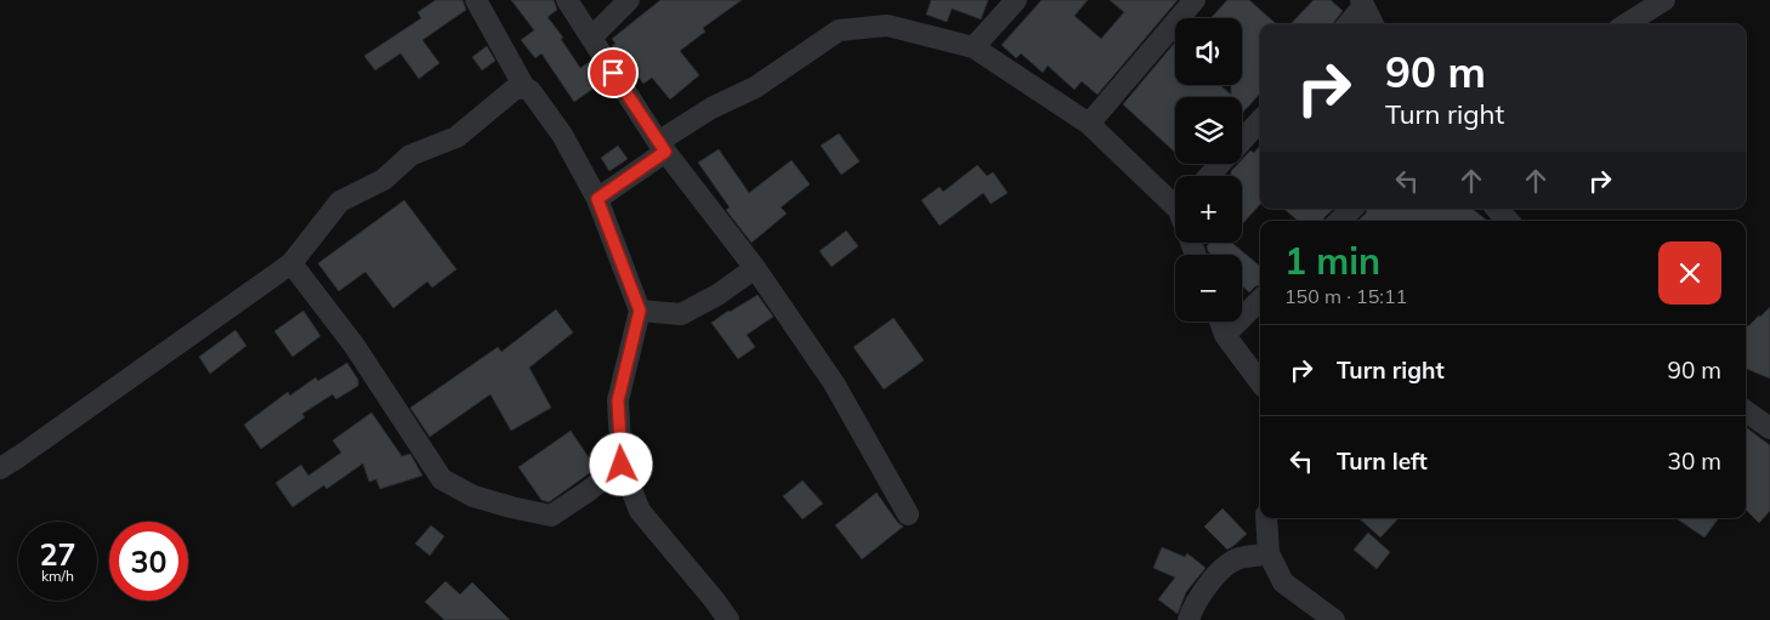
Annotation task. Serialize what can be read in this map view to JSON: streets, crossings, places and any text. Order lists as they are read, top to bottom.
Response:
{
  "page": {
    "map_buttons": ["+", "−"],
    "turn": ["90 m", "Turn right"],
    "heading": ["1 min", "150 m · 15:11"],
    "list": [
      {
        "name": "Turn right",
        "value": "90 m"
      },
      {
        "name": "Turn left",
        "value": "30 m"
      }
    ],
    "speed": "27 km/h",
    "limit": "30"
  }
}
